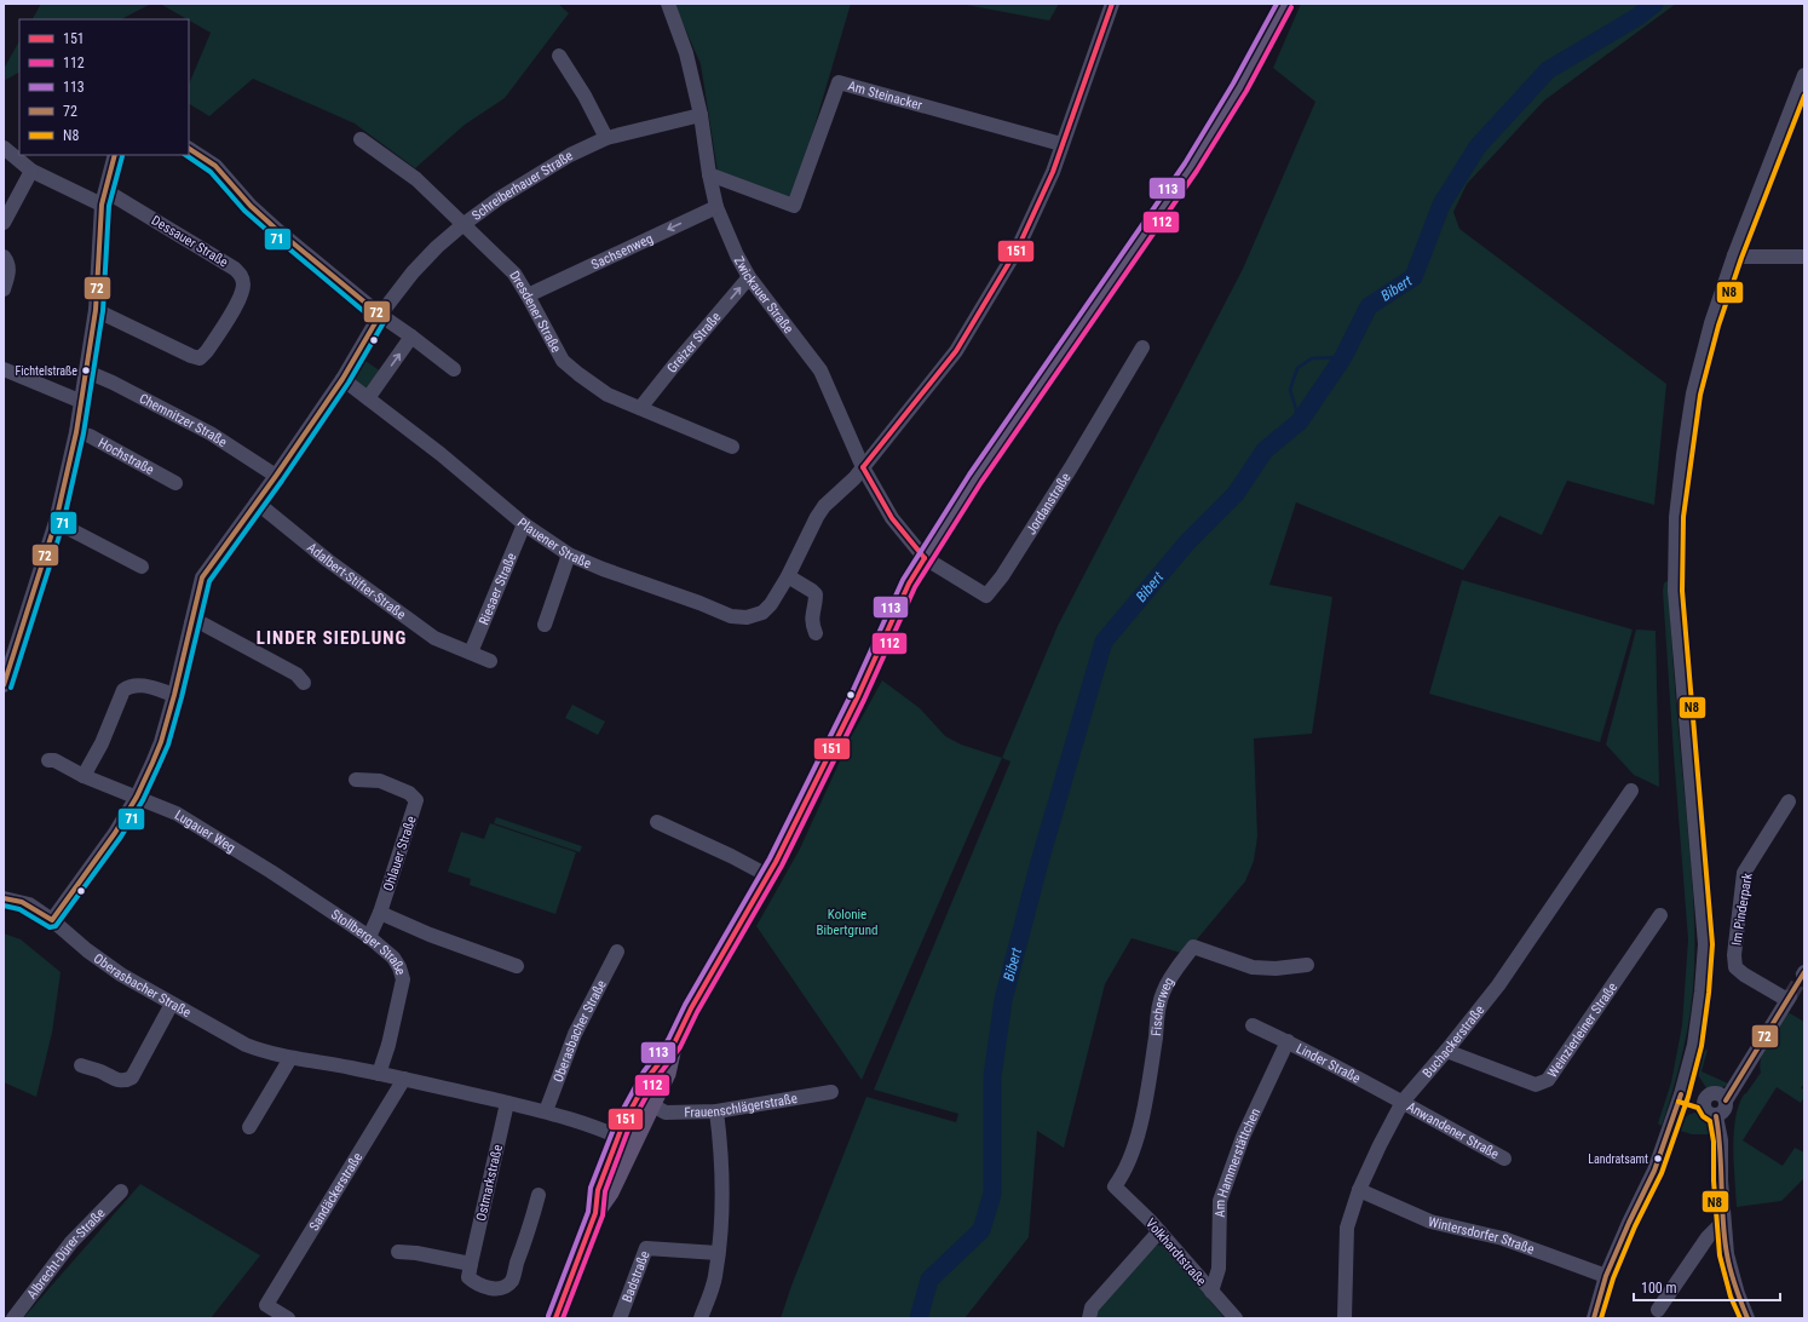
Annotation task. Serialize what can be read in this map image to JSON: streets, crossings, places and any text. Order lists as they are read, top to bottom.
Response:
{
  "streets": {
    "street": [
      "Am Steinacker",
      "Schreiberhauer Straße",
      "Dessauer Straße",
      "Sachsenweg",
      "Zwickauer Straße",
      "Dresdener Straße",
      "Greizer Straße",
      "Chemnitzer Straße",
      "Hochstraße",
      "Jordanstraße",
      "Plauener Straße",
      "Adalbert-Stifter-Straße",
      "Riesaer Straße",
      "Lugauer Weg",
      "Ohlauer Straße",
      "Im Pinderpark",
      "Stollberger Straße",
      "Oberasbacher Straße",
      "Fischerweg",
      "Weinzierleiner Straße",
      "Buchackerstraße",
      "Linder Straße",
      "Frauenschlägerstraße",
      "Anwandener Straße",
      "Am Hammerstättchen",
      "Ostmarkstraße",
      "Sandäckerstraße",
      "Wintersdorfer Straße",
      "Volkhardtstraße",
      "Albrecht-Dürer-Straße",
      "Badstraße"
    ]
  },
  "crossings": [
    ["Am Steinacker", "Zwickauer Straße"],
    ["Am Steinacker", "Plauener Straße"],
    ["Schreiberhauer Straße", "Zwickauer Straße"],
    ["Schreiberhauer Straße", "Dresdener Straße"],
    ["Schreiberhauer Straße", "Chemnitzer Straße"],
    ["Schreiberhauer Straße", "Plauener Straße"],
    ["Schreiberhauer Straße", "Adalbert-Stifter-Straße"],
    ["Schreiberhauer Straße", "Lugauer Weg"],
    ["Schreiberhauer Straße", "Oberasbacher Straße"],
    ["Sachsenweg", "Zwickauer Straße"],
    ["Sachsenweg", "Dresdener Straße"],
    ["Zwickauer Straße", "Greizer Straße"],
    ["Zwickauer Straße", "Jordanstraße"],
    ["Zwickauer Straße", "Plauener Straße"],
    ["Dresdener Straße", "Greizer Straße"],
    ["Plauener Straße", "Riesaer Straße"],
    ["Adalbert-Stifter-Straße", "Riesaer Straße"],
    ["Lugauer Weg", "Stollberger Straße"],
    ["Ohlauer Straße", "Stollberger Straße"],
    ["Stollberger Straße", "Oberasbacher Straße"],
    ["Oberasbacher Straße", "Ostmarkstraße"],
    ["Oberasbacher Straße", "Sandäckerstraße"],
    ["Fischerweg", "Volkhardtstraße"],
    ["Weinzierleiner Straße", "Buchackerstraße"],
    ["Buchackerstraße", "Linder Straße"],
    ["Buchackerstraße", "Anwandener Straße"],
    ["Buchackerstraße", "Wintersdorfer Straße"],
    ["Linder Straße", "Anwandener Straße"],
    ["Linder Straße", "Am Hammerstättchen"],
    ["Am Hammerstättchen", "Volkhardtstraße"]
  ],
  "one_way": ["Sachsenweg", "Greizer Straße"],
  "districts": ["LINDER SIEDLUNG"],
  "water": ["Bibert"],
  "parks": ["Kolonie Bibertgrund"],
  "places": ["Fichtelstraße", "Landratsamt"],
  "lines": [
    "transit line 151",
    "transit line 113",
    "transit line 112",
    "transit line N8",
    "transit line 72",
    "transit line 71"
  ],
  "legend": [
    "151",
    "112",
    "113",
    "72",
    "N8"
  ],
  "scale_bar": "100 m"
}
